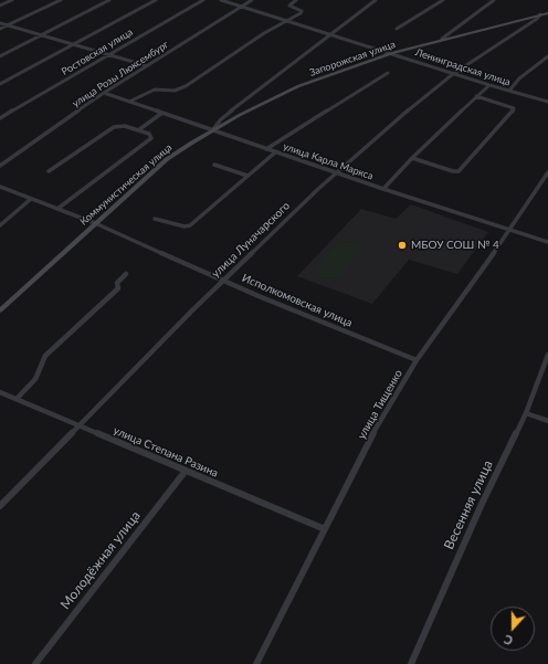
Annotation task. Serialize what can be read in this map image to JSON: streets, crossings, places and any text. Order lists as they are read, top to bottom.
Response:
{
  "streets": {
    "main road": ["Запорожская улица", "Коммунистическая улица", "улица Луначарского"],
    "street": [
      "Ростовская улица",
      "Ленинградская улица",
      "улица Розы Люксембург",
      "улица Карла Маркса",
      "Исполкомовская улица",
      "улица Тищенко",
      "улица Степана Разина",
      "Весенняя улица",
      "Молодёжная улица"
    ]
  },
  "crossings": [
    ["Запорожская улица", "Ленинградская улица"],
    ["Запорожская улица", "улица Карла Маркса"],
    ["Запорожская улица", "Коммунистическая улица"],
    ["Запорожская улица", "улица Луначарского"],
    ["Ленинградская улица", "улица Розы Люксембург"],
    ["Ленинградская улица", "Коммунистическая улица"],
    ["Ленинградская улица", "улица Луначарского"],
    ["улица Розы Люксембург", "улица Карла Маркса"],
    ["улица Карла Маркса", "Коммунистическая улица"],
    ["улица Карла Маркса", "улица Луначарского"],
    ["улица Карла Маркса", "улица Тищенко"],
    ["Коммунистическая улица", "Исполкомовская улица"],
    ["улица Луначарского", "Исполкомовская улица"],
    ["улица Луначарского", "улица Степана Разина"],
    ["Исполкомовская улица", "улица Тищенко"],
    ["улица Тищенко", "улица Степана Разина"],
    ["улица Степана Разина", "Молодёжная улица"]
  ],
  "places": ["МБОУ СОШ № 4"],
  "north": "bottom"
}
